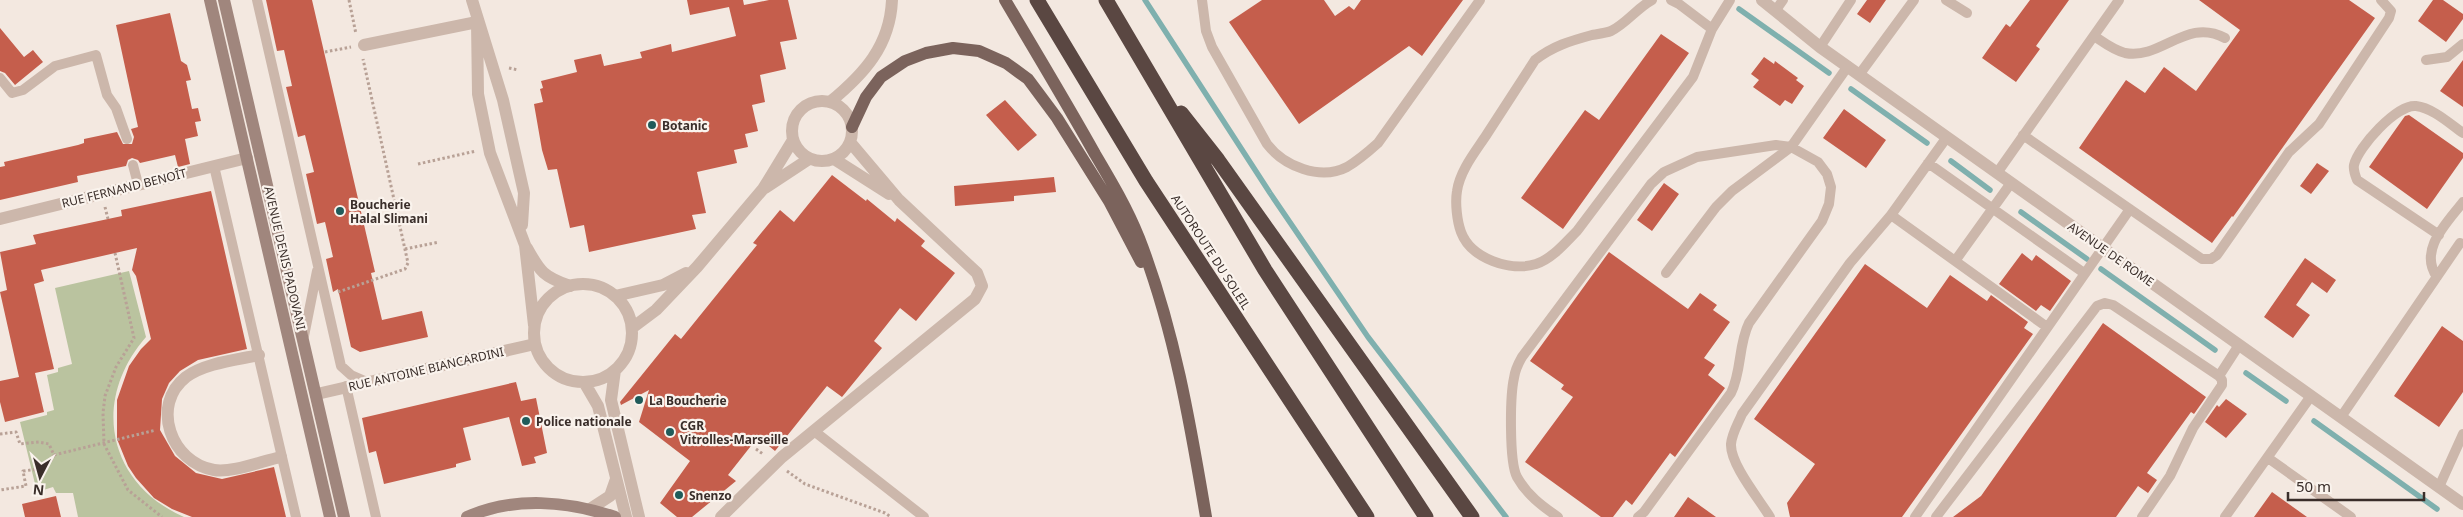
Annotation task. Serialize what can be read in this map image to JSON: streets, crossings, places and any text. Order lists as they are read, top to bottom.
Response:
{
  "streets": {
    "highway": ["AUTOROUTE DU SOLEIL"],
    "main road": ["AVENUE DENIS PADOVANI"],
    "street": ["RUE FERNAND BENOÎT", "AVENUE DE ROME", "RUE ANTOINE BIANCARDINI"]
  },
  "crossings": [
    ["RUE FERNAND BENOÎT", "AVENUE DENIS PADOVANI"],
    ["AVENUE DENIS PADOVANI", "RUE ANTOINE BIANCARDINI"]
  ],
  "places": [
    "Botanic",
    "Boucherie Halal Slimani",
    "La Boucherie",
    "Police nationale",
    "CGR Vitrolles-Marseille",
    "Snenzo"
  ],
  "scale_bar": "50 m",
  "north": "bottom"
}
